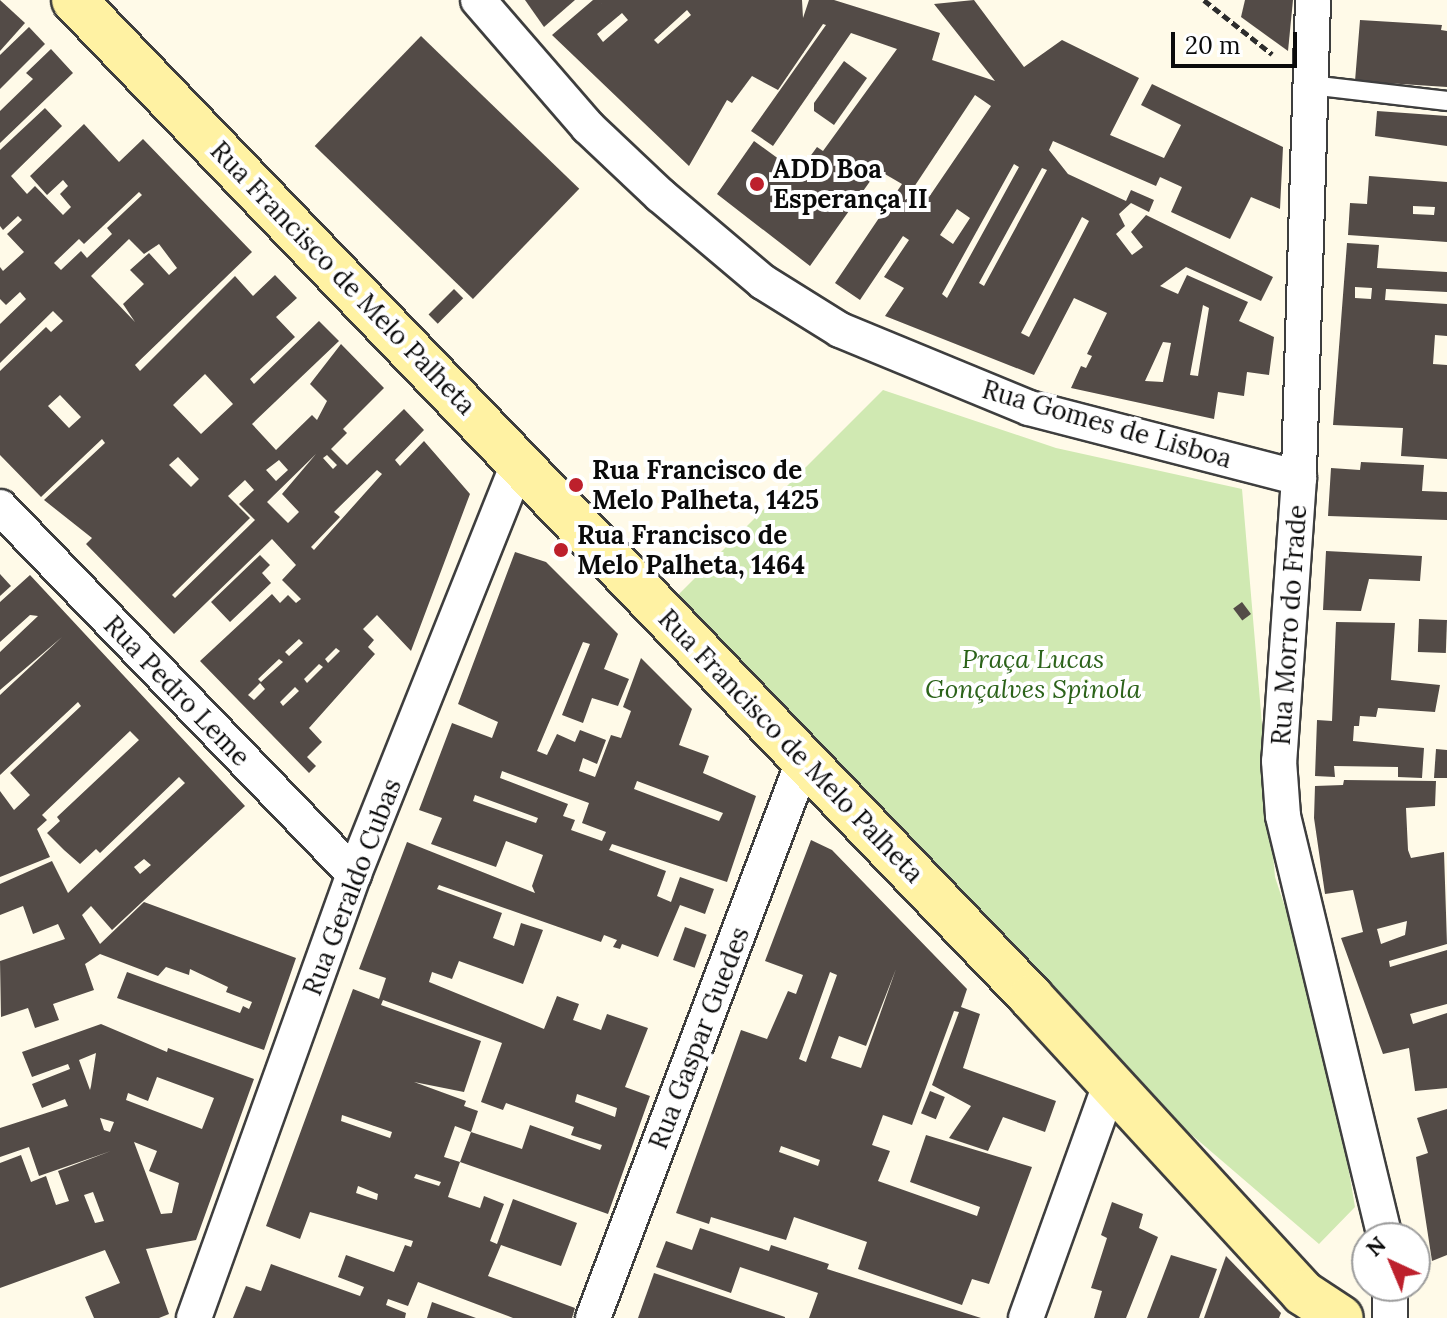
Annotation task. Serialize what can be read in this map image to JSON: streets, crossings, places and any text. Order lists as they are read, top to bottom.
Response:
{
  "streets": {
    "main road": ["Rua Francisco de Melo Palheta"],
    "street": [
      "Rua Gomes de Lisboa",
      "Rua Morro do Frade",
      "Rua Pedro Leme",
      "Rua Geraldo Cubas",
      "Rua Gaspar Guedes"
    ]
  },
  "crossings": [
    ["Rua Francisco de Melo Palheta", "Rua Geraldo Cubas"],
    ["Rua Francisco de Melo Palheta", "Rua Gaspar Guedes"],
    ["Rua Gomes de Lisboa", "Rua Morro do Frade"],
    ["Rua Pedro Leme", "Rua Geraldo Cubas"]
  ],
  "parks": ["Praça Lucas Gonçalves Spinola"],
  "places": ["ADD Boa Esperança II", "Rua Francisco de Melo Palheta, 1425", "Rua Francisco de Melo Palheta, 1464"],
  "scale_bar": "20 m",
  "north": "top left"
}
